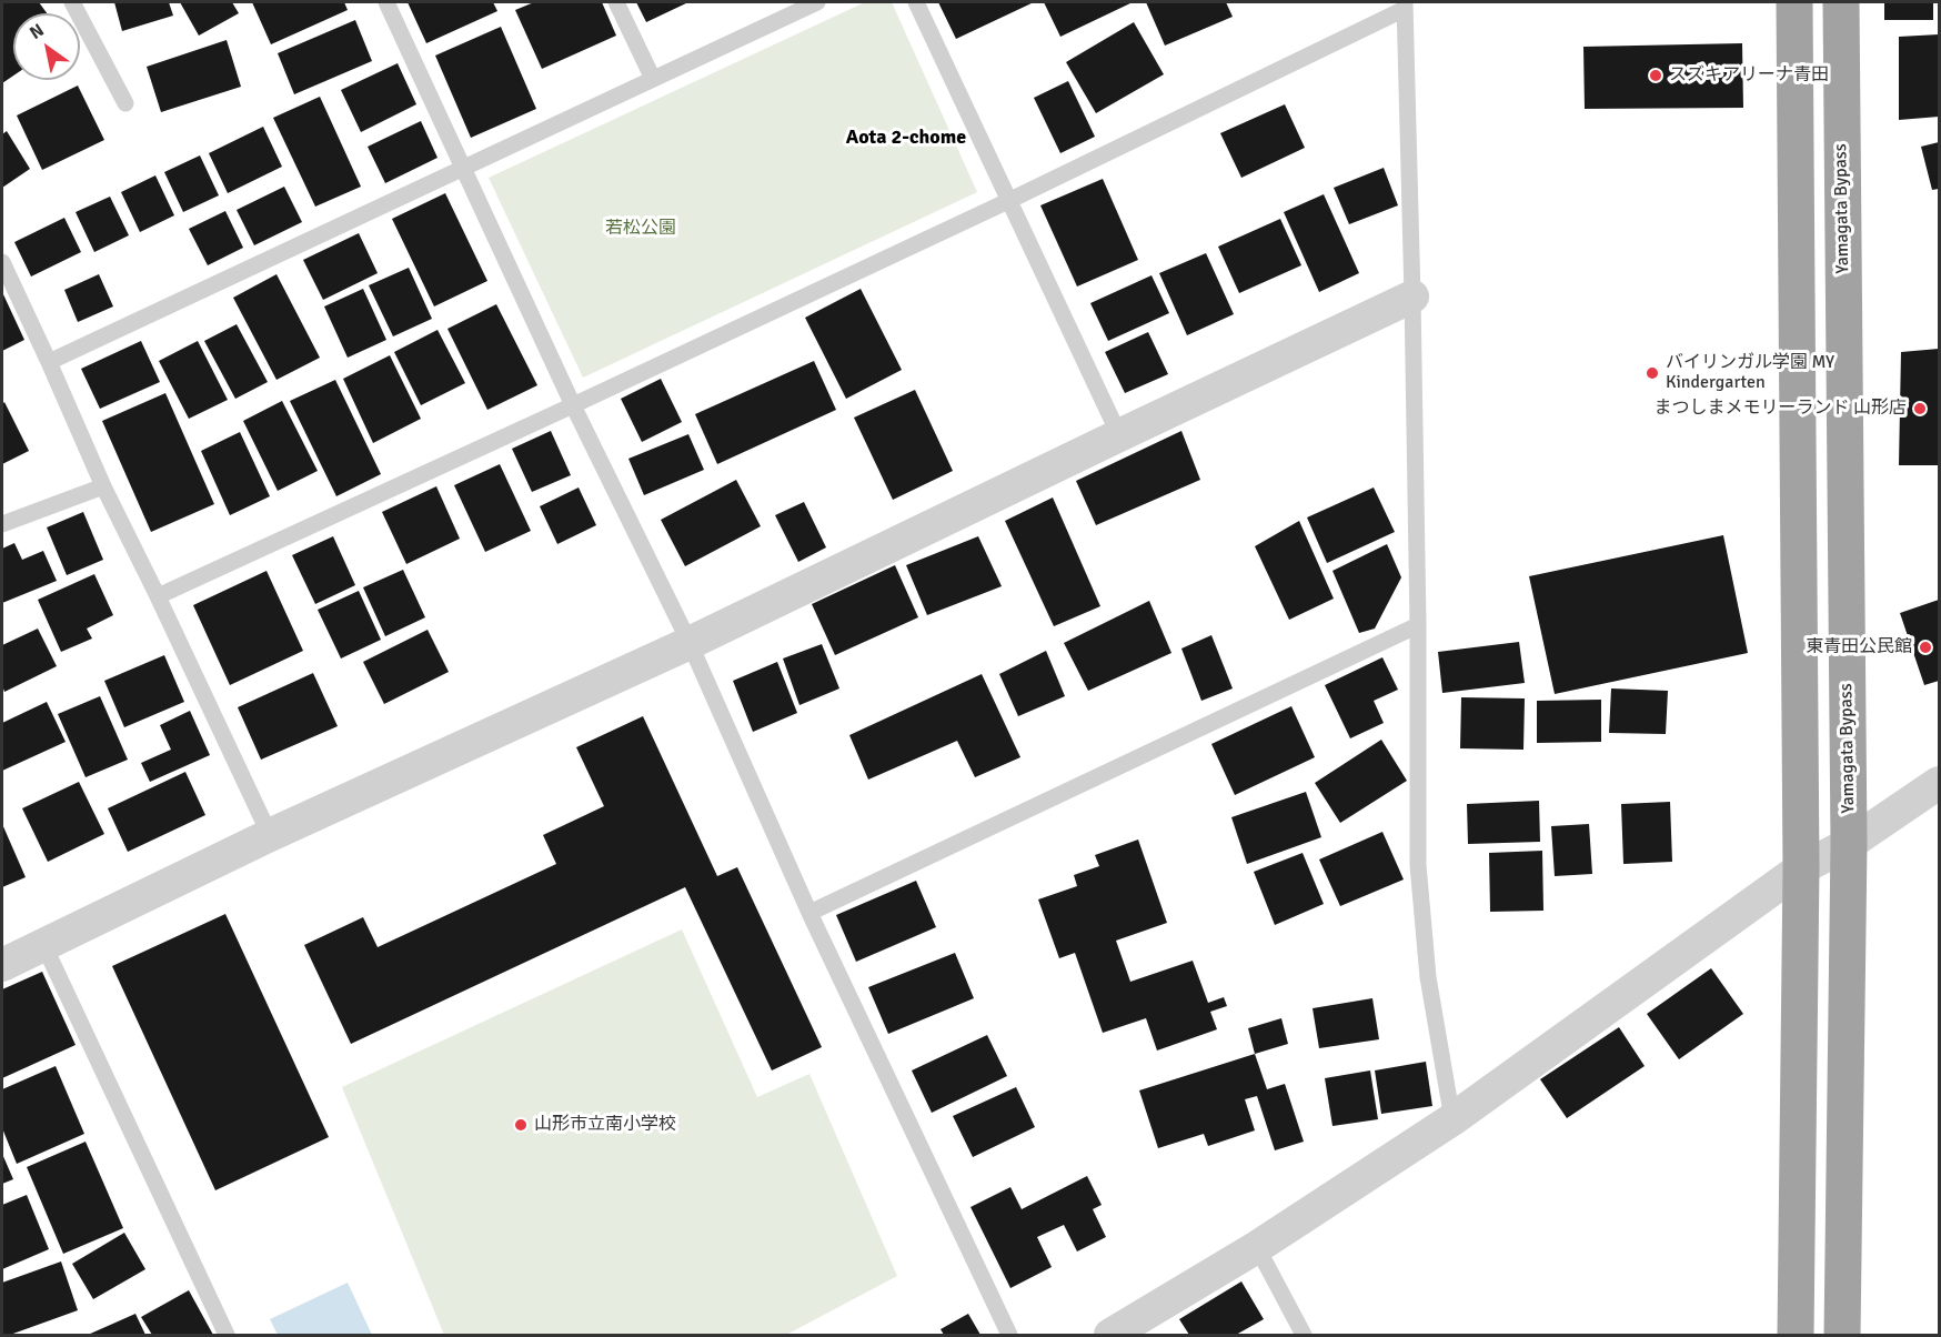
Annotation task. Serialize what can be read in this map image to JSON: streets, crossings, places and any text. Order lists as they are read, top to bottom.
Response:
{
  "streets": {
    "highway": ["Yamagata Bypass"]
  },
  "districts": ["Aota 2-chome"],
  "parks": ["若松公園"],
  "places": [
    "スズキアリーナ青田",
    "バイリンガル学園 MY Kindergarten",
    "まつしまメモリーランド 山形店",
    "東青田公民館",
    "山形市立南小学校"
  ],
  "north": "top left"
}
